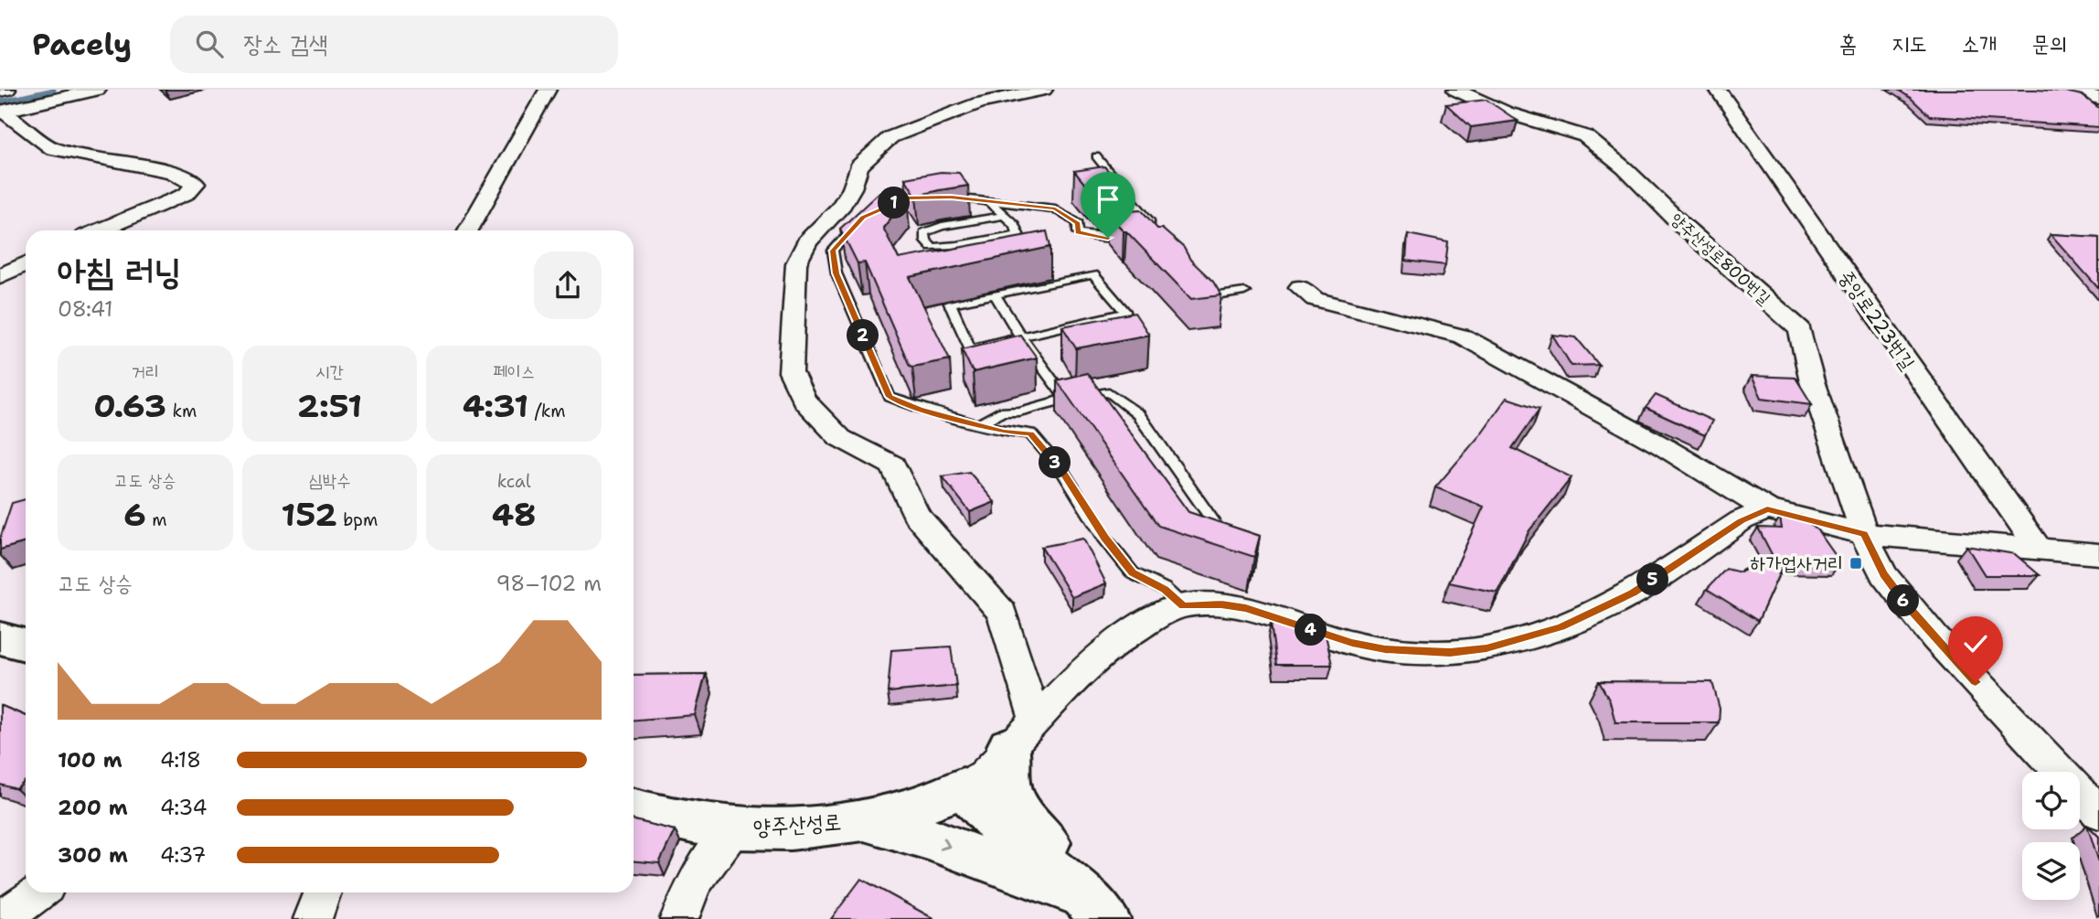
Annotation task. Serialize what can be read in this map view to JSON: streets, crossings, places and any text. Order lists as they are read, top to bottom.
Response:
{
  "streets": {
    "street": ["양주산성로800번길", "중앙로223번길", "양주산성로"]
  },
  "places": {
    "transit": ["하가업사거리"]
  },
  "page": {
    "header": "Pacely",
    "search": "장소 검색",
    "nav": [
      "홈",
      "지도",
      "소개",
      "문의"
    ],
    "pins": [
      "1",
      "2",
      "3",
      "5",
      "6",
      "4"
    ],
    "heading": ["아침 러닝", "08:41"],
    "stats": [
      ["거리", "0.63 km"],
      ["시간", "2:51"],
      ["페이스", "4:31 /km"],
      ["고도 상승", "6 m"],
      ["심박수", "152 bpm"],
      ["kcal", "48"]
    ],
    "chart": ["고도 상승", "98–102 m"],
    "list": [
      {
        "name": "100 m",
        "note": "4:18"
      },
      {
        "name": "200 m",
        "note": "4:34"
      },
      {
        "name": "300 m",
        "note": "4:37"
      }
    ]
  }
}
